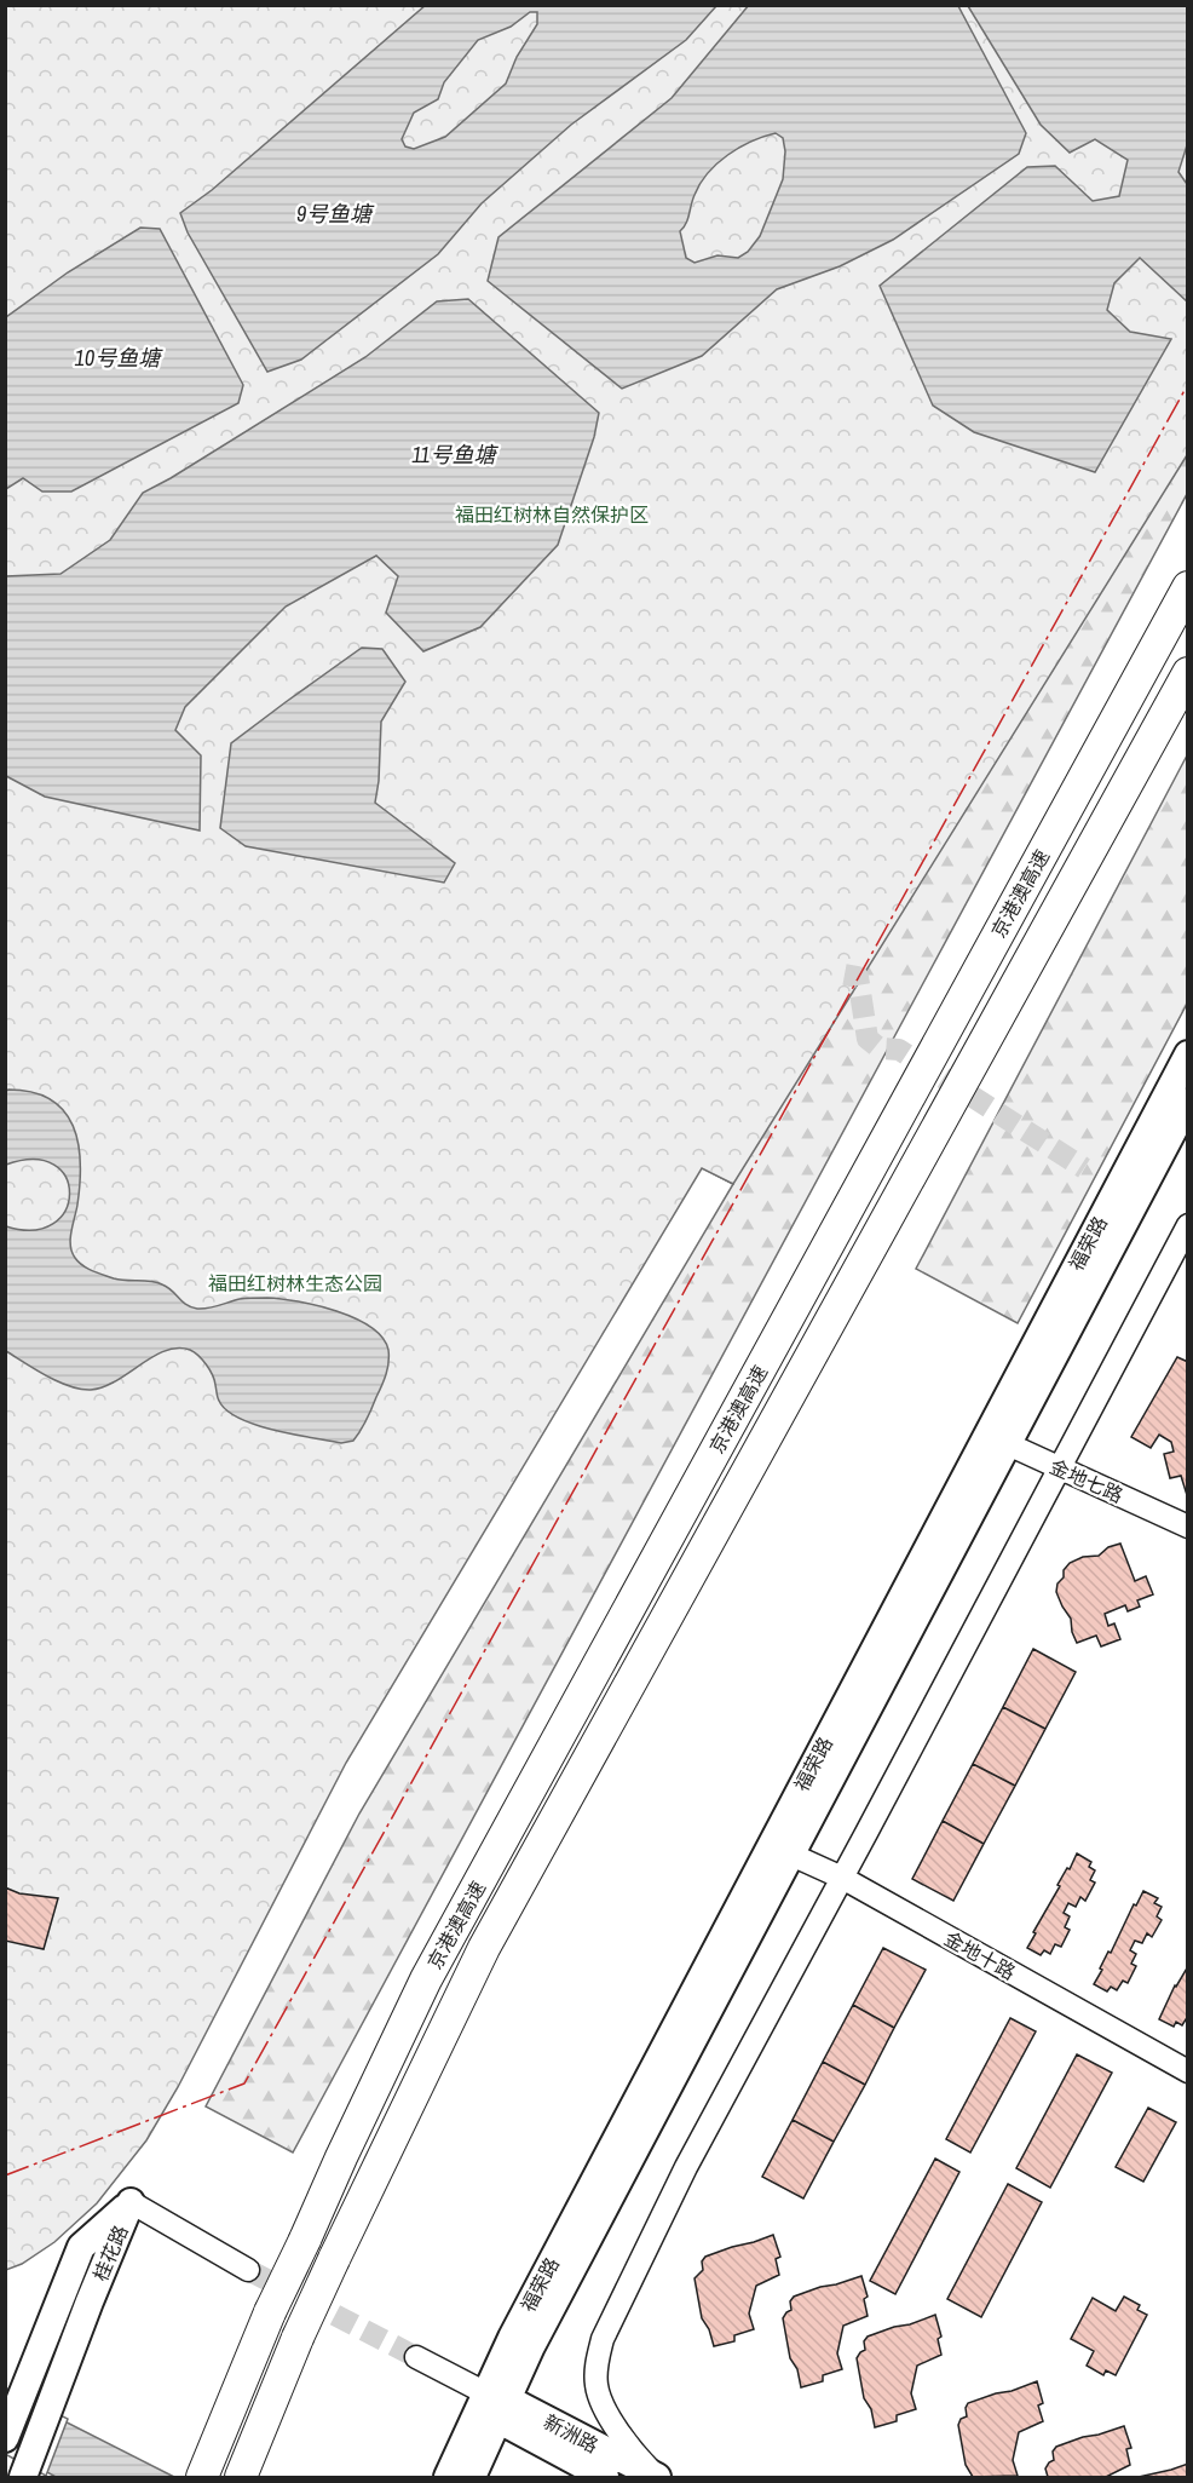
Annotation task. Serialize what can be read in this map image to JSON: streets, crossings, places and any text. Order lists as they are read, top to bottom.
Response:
{
  "streets": {
    "highway": ["京港澳高速"],
    "main road": ["福荣路", "桂花路", "新洲路"],
    "street": ["金地七路", "金地十路"]
  },
  "crossings": [
    ["福荣路", "金地七路"],
    ["福荣路", "金地十路"],
    ["福荣路", "新洲路"]
  ],
  "water": ["9号鱼塘", "10号鱼塘", "11号鱼塘"],
  "parks": ["福田红树林自然保护区", "福田红树林生态公园"]
}
